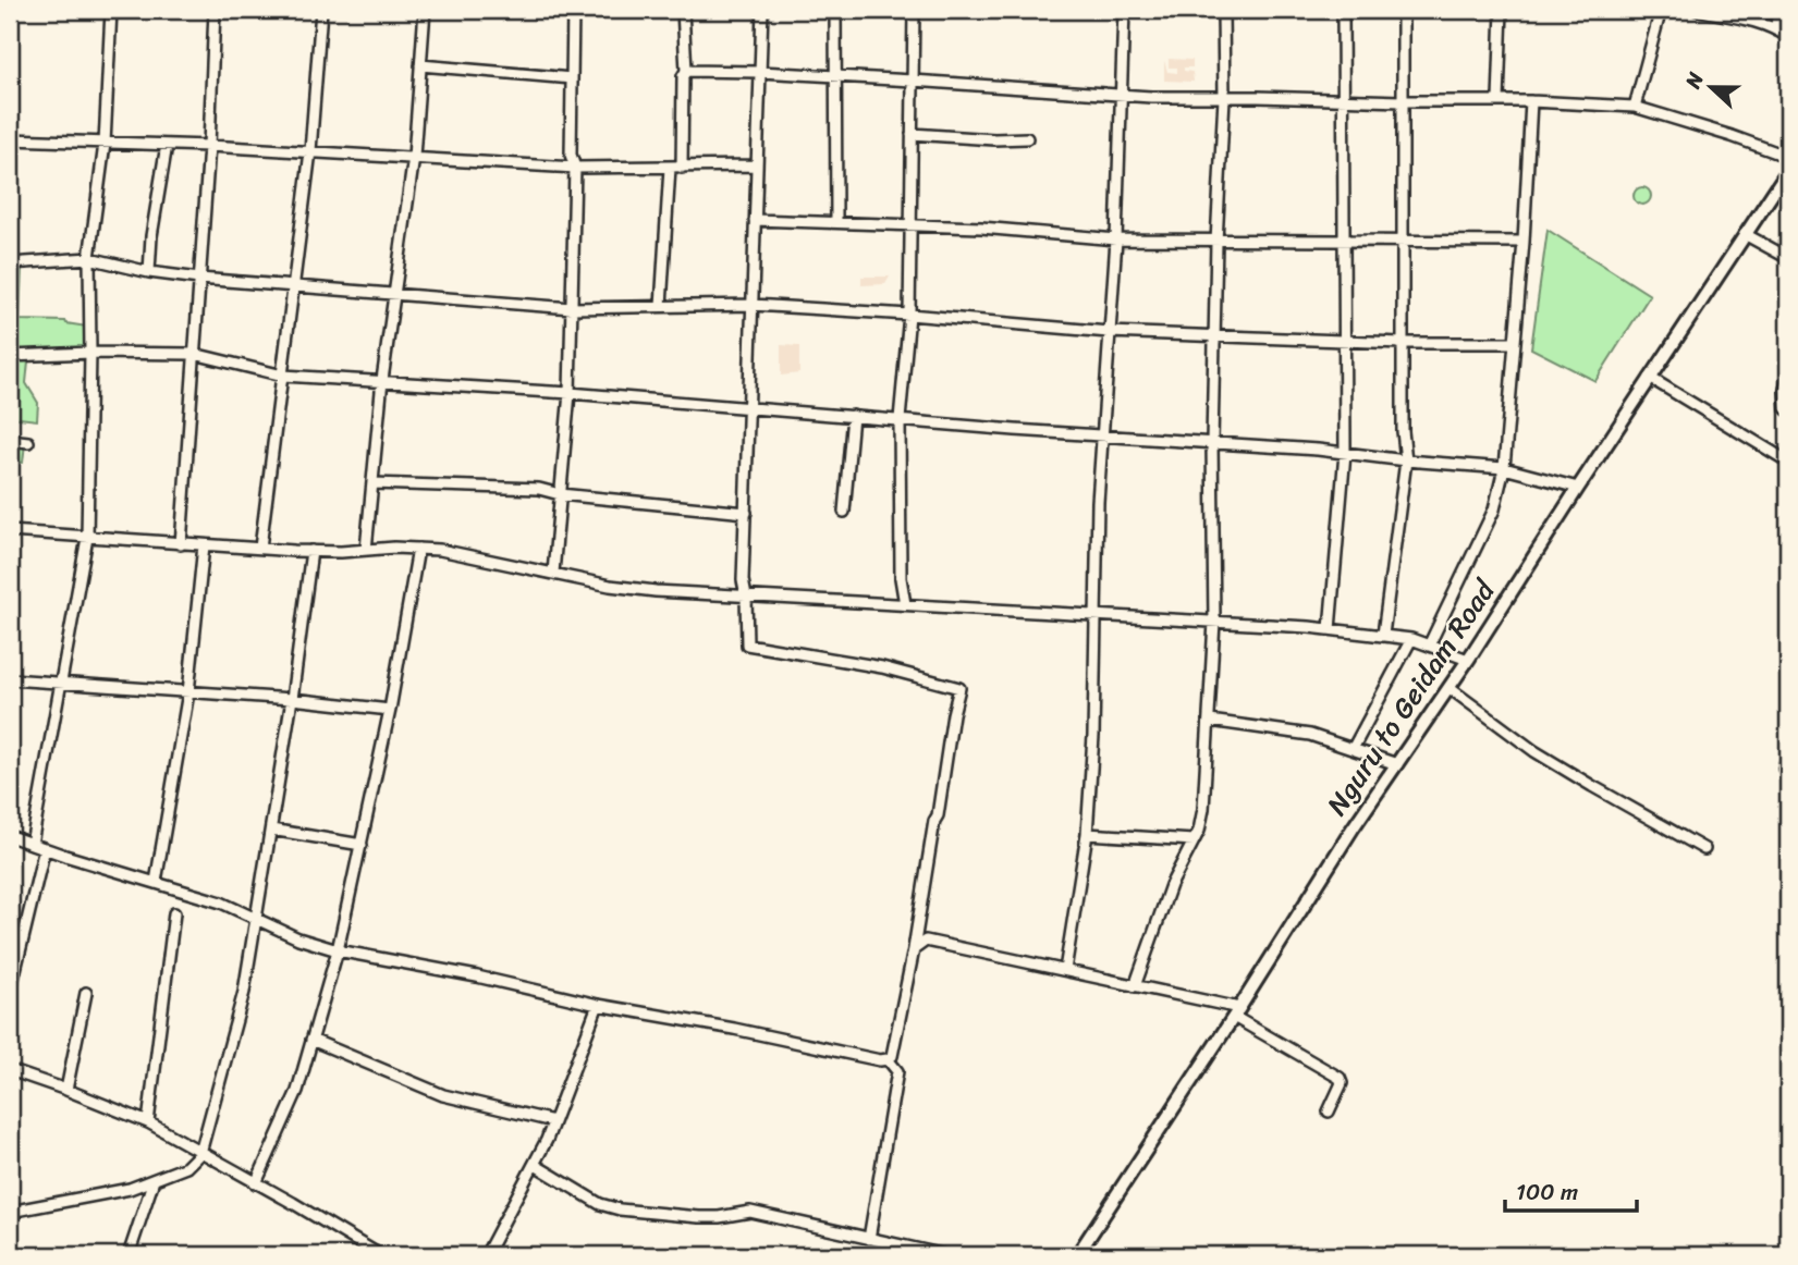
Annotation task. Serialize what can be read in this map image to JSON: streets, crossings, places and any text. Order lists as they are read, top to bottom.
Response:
{
  "streets": {
    "main road": ["Nguru to Geidam Road"]
  },
  "scale_bar": "100 m",
  "north": "left"
}
